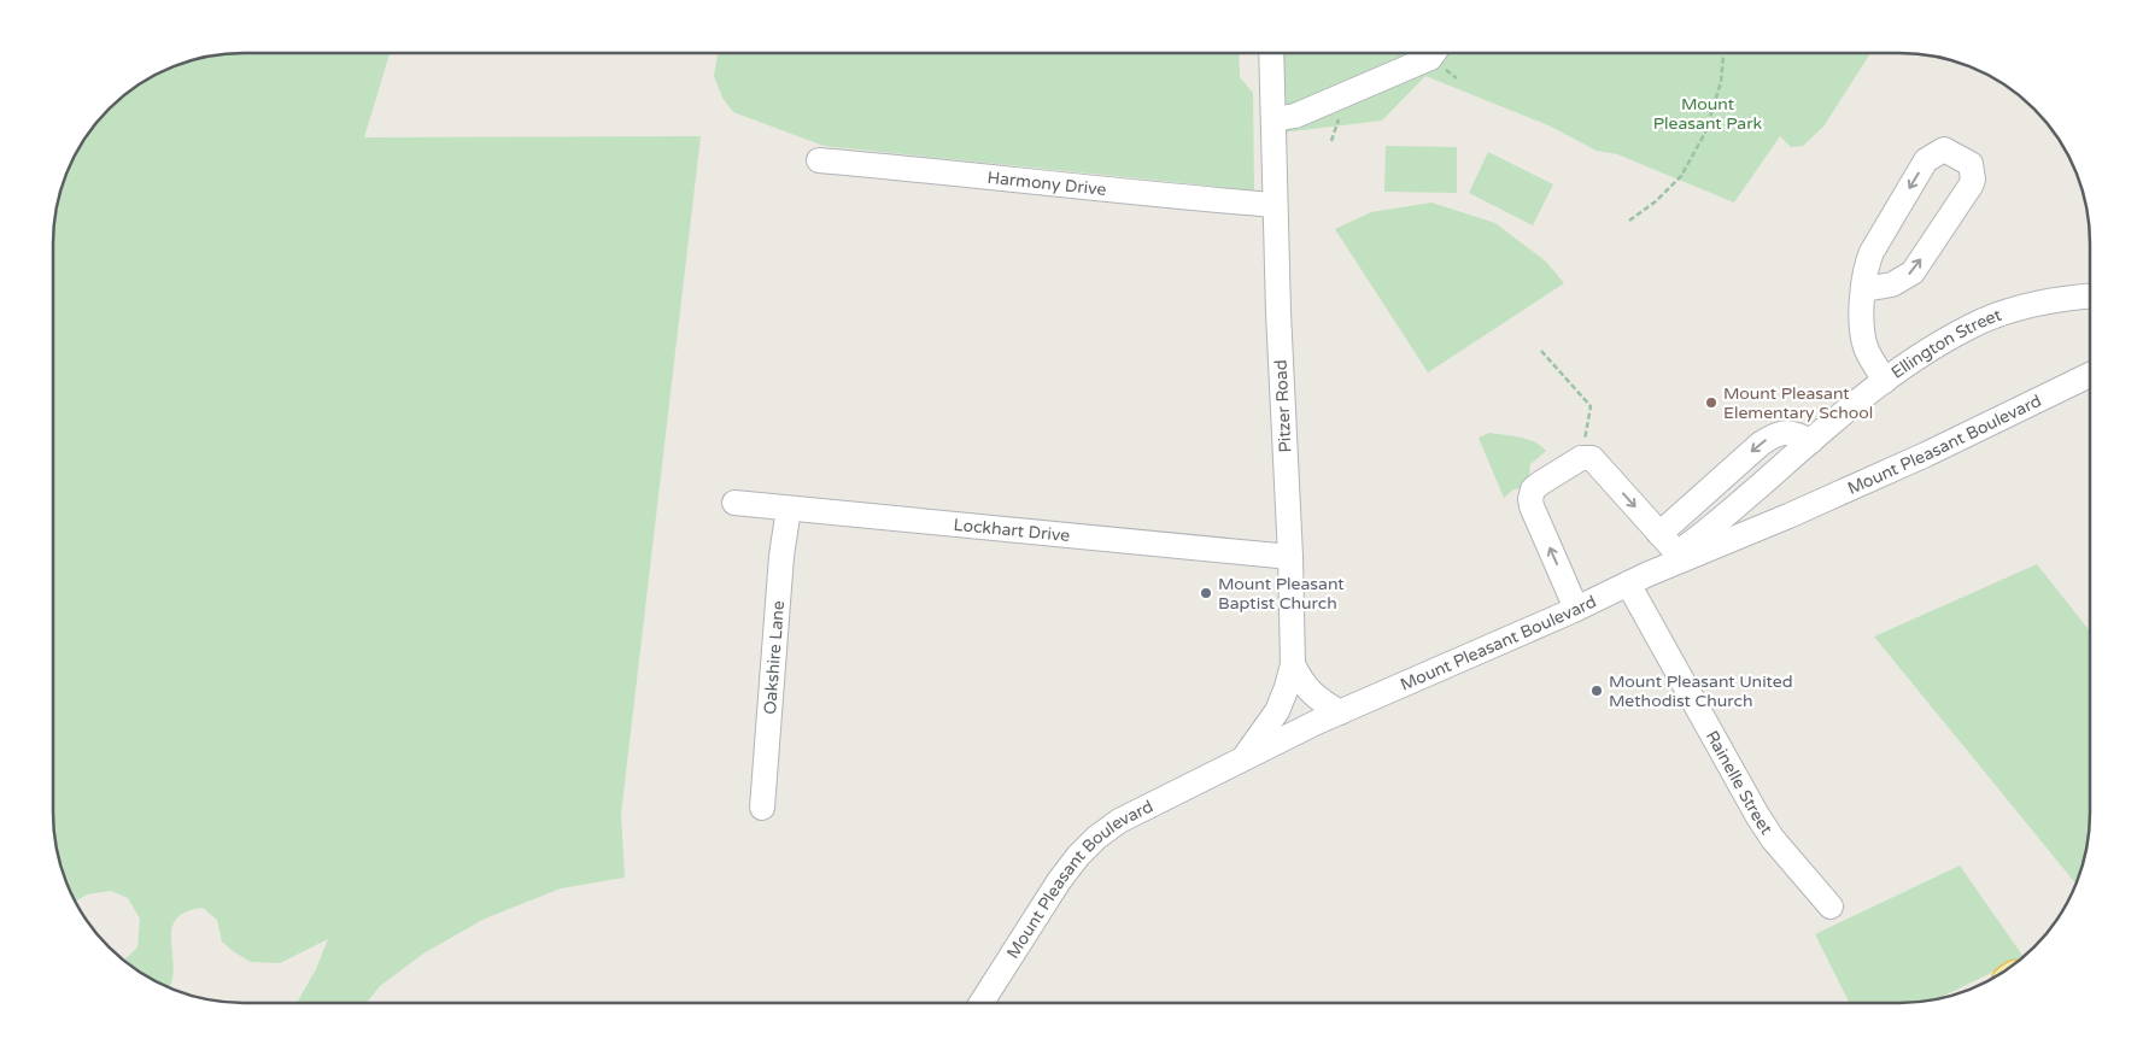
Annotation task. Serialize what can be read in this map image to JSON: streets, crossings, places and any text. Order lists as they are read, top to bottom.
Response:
{
  "streets": {
    "street": [
      "Harmony Drive",
      "Ellington Street",
      "Pitzer Road",
      "Mount Pleasant Boulevard",
      "Lockhart Drive",
      "Oakshire Lane",
      "Rainelle Street"
    ]
  },
  "crossings": [
    ["Harmony Drive", "Pitzer Road"],
    ["Ellington Street", "Mount Pleasant Boulevard"],
    ["Ellington Street", "Rainelle Street"],
    ["Pitzer Road", "Mount Pleasant Boulevard"],
    ["Pitzer Road", "Lockhart Drive"],
    ["Mount Pleasant Boulevard", "Rainelle Street"],
    ["Lockhart Drive", "Oakshire Lane"]
  ],
  "parks": ["Mount Pleasant Park"],
  "places": ["Mount Pleasant Elementary School", "Mount Pleasant Baptist Church", "Mount Pleasant United Methodist Church"]
}
